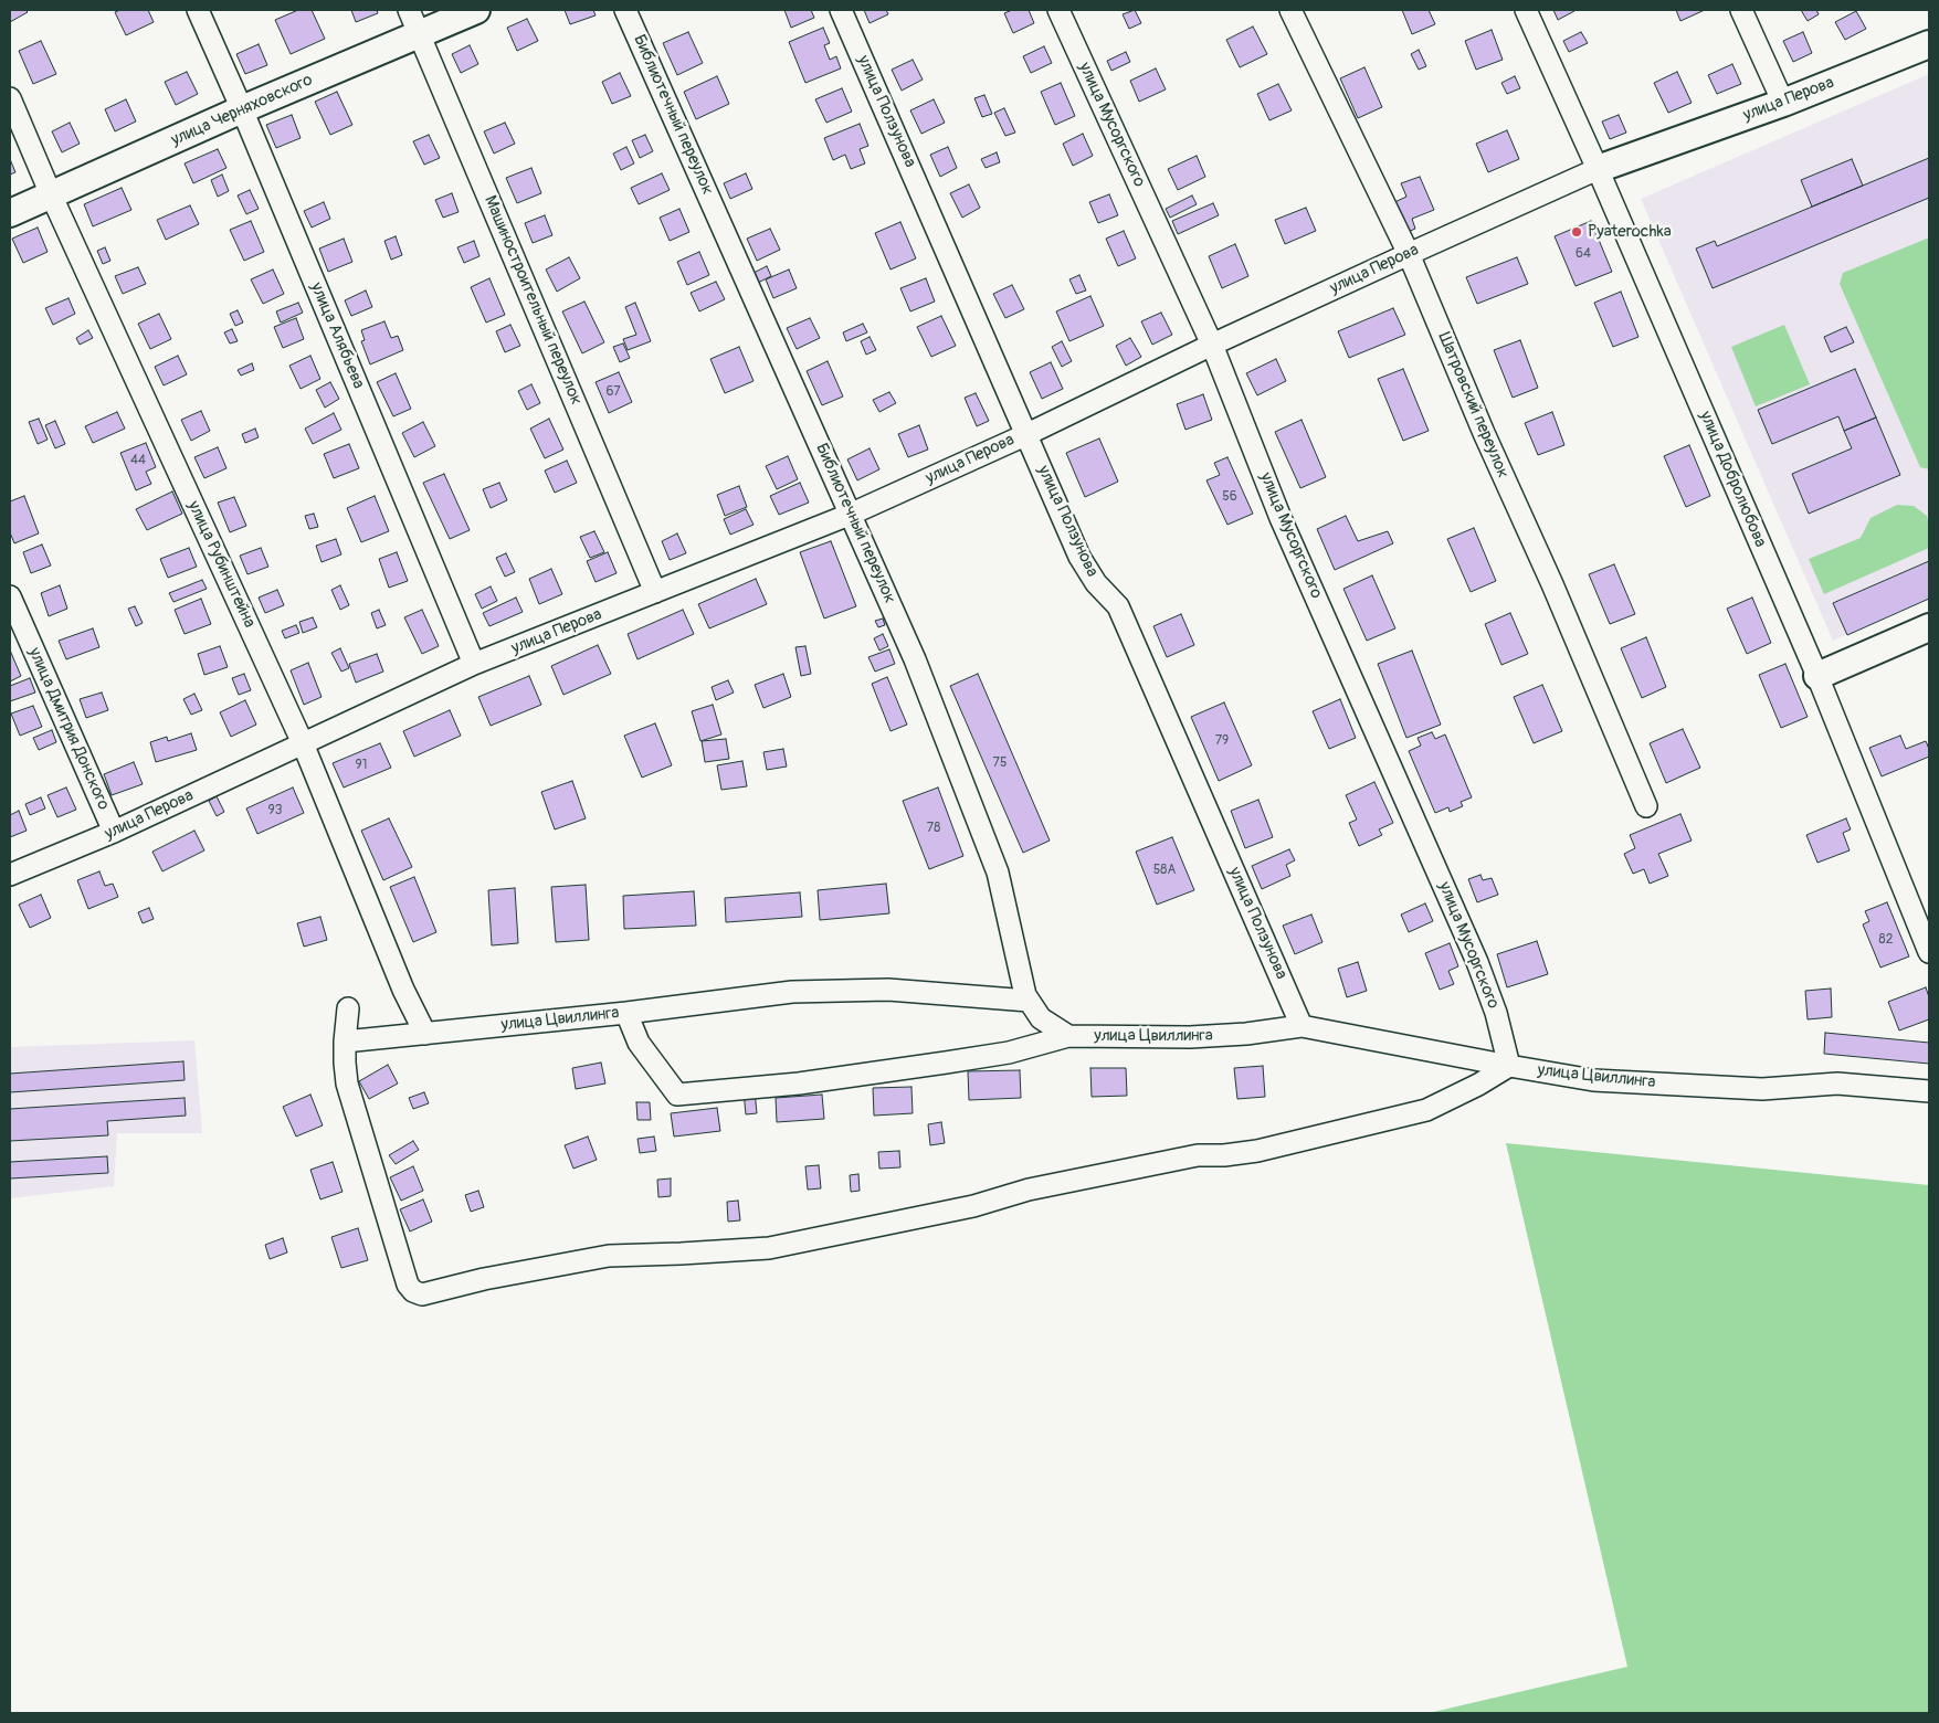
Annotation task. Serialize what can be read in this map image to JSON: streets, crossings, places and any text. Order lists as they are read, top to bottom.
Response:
{
  "streets": {
    "street": [
      "улица Перова",
      "улица Черняховского",
      "улица Ползунова",
      "Библиотечный переулок",
      "улица Мусоргского",
      "Машиностроительный переулок",
      "улица Алябьева",
      "Шатровский переулок",
      "улица Добролюбова",
      "улица Рубинштейна",
      "улица Дмитрия Донского",
      "улица Цвиллинга"
    ]
  },
  "crossings": [
    ["улица Перова", "улица Ползунова"],
    ["улица Перова", "Библиотечный переулок"],
    ["улица Перова", "улица Мусоргского"],
    ["улица Перова", "Машиностроительный переулок"],
    ["улица Перова", "улица Алябьева"],
    ["улица Перова", "Шатровский переулок"],
    ["улица Перова", "улица Добролюбова"],
    ["улица Перова", "улица Рубинштейна"],
    ["улица Перова", "улица Дмитрия Донского"],
    ["улица Черняховского", "Машиностроительный переулок"],
    ["улица Черняховского", "улица Алябьева"],
    ["улица Черняховского", "улица Рубинштейна"],
    ["улица Ползунова", "улица Цвиллинга"],
    ["Библиотечный переулок", "улица Цвиллинга"],
    ["улица Мусоргского", "улица Цвиллинга"],
    ["улица Рубинштейна", "улица Цвиллинга"]
  ],
  "places": ["Pyaterochka"],
  "house_numbers": [
    "64",
    "67",
    "44",
    "56",
    "79",
    "75",
    "91",
    "93",
    "78",
    "58А",
    "82"
  ]
}
